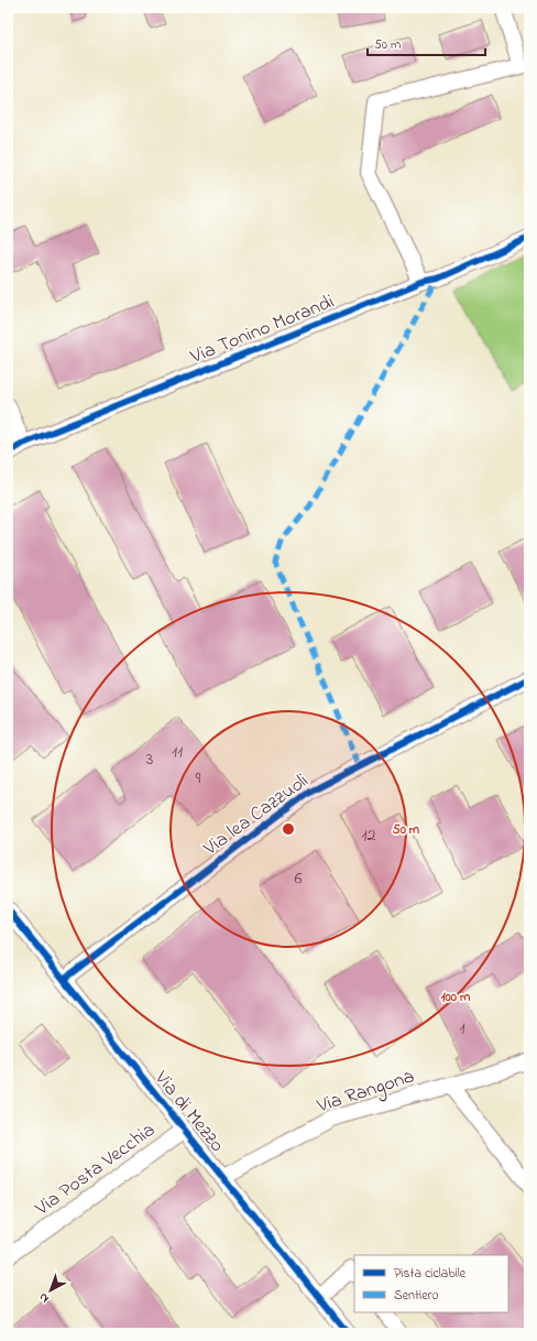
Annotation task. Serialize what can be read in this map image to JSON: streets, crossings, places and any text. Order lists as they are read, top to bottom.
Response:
{
  "streets": {
    "street": [
      "Via Tonino Morandi",
      "Via lea Cazzuoli",
      "Via Rangona",
      "Via di Mezzo",
      "Via Posta Vecchia"
    ]
  },
  "crossings": [
    ["Via lea Cazzuoli", "Via di Mezzo"],
    ["Via Rangona", "Via di Mezzo"],
    ["Via di Mezzo", "Via Posta Vecchia"]
  ],
  "house_numbers": [
    "11",
    "3",
    "9",
    "12",
    "6",
    "1"
  ],
  "legend": ["Pista ciclabile", "Sentiero"],
  "scale_bar": "50 m",
  "north": "bottom left",
  "rings": ["50 m", "100 m"]
}
